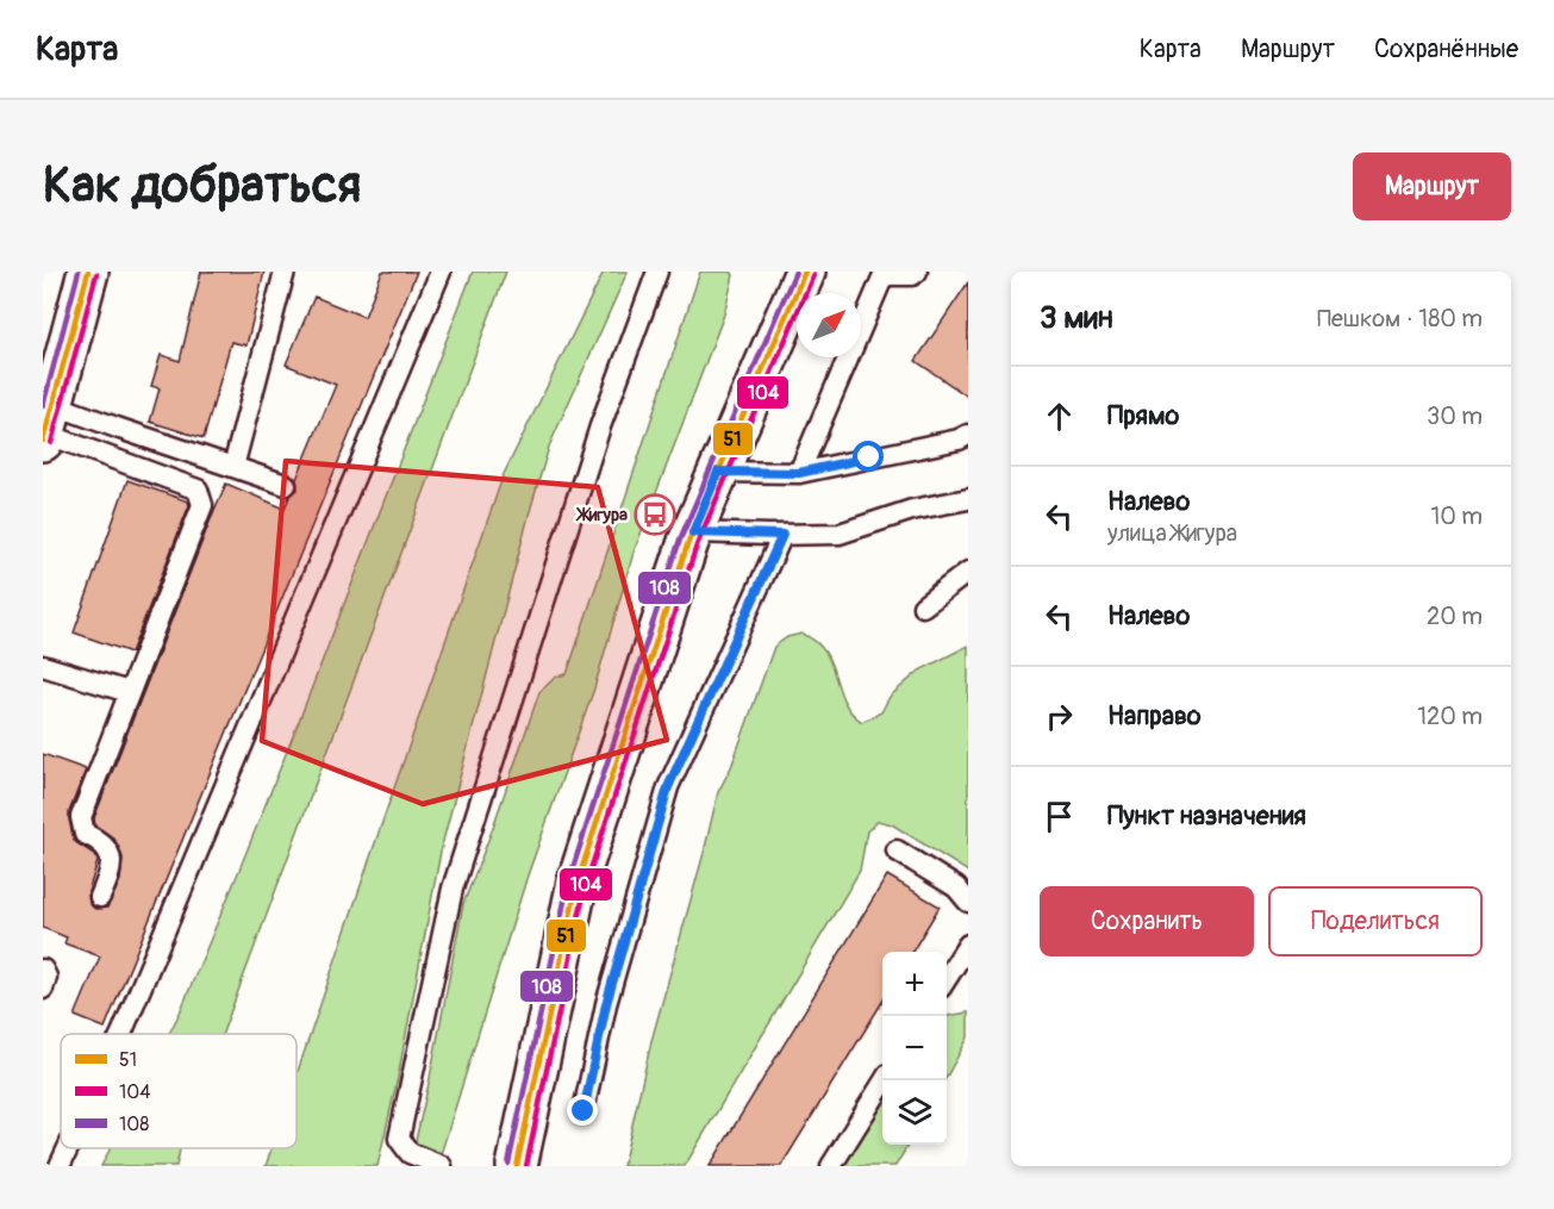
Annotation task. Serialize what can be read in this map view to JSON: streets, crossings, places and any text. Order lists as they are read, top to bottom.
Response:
{
  "places": {
    "bus stop": ["Жигура"]
  },
  "lines": ["transit line 51", "transit line 108", "transit line 104"],
  "legend": ["51", "104", "108"],
  "north": "top right",
  "page": {
    "header": "Карта",
    "nav": ["Карта", "Маршрут", "Сохранённые"],
    "buttons": [
      "Маршрут",
      ["Сохранить", "Поделиться"]
    ],
    "title": "Как добраться",
    "heading": ["3 мин", "Пешком · 180 m"],
    "list": [
      ["Прямо", "30 m"],
      ["Налево", "улица Жигура", "10 m"],
      ["Налево", "20 m"],
      ["Направо", "120 m"],
      "Пункт назначения"
    ],
    "map_buttons": ["+", "−"]
  }
}
